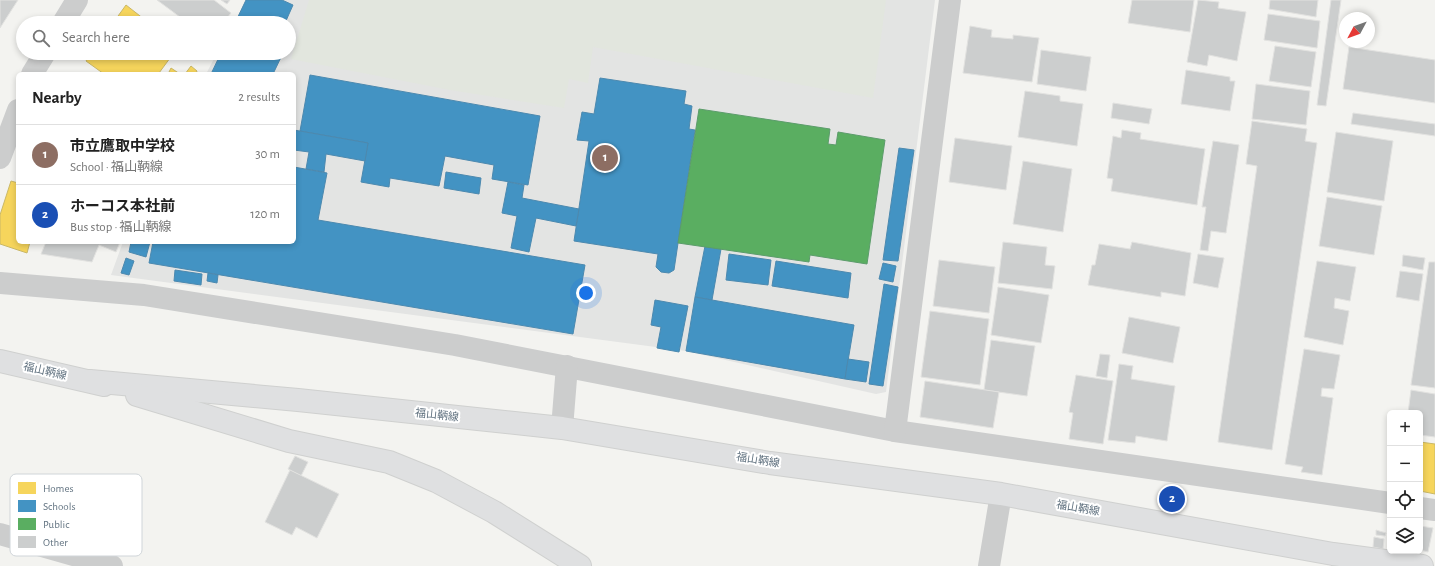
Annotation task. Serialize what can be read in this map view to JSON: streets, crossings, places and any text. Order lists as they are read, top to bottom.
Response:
{
  "streets": {
    "main road": ["福山鞆線"]
  },
  "legend": [
    "Homes",
    "Schools",
    "Public",
    "Other"
  ],
  "north": "bottom left",
  "page": {
    "search": "Search here",
    "heading": ["Nearby", "2 results"],
    "list": [
      {
        "mark": "1",
        "name": "市立鷹取中学校",
        "note": "School · 福山鞆線",
        "value": "30 m"
      },
      {
        "mark": "2",
        "name": "ホーコス本社前",
        "note": "Bus stop · 福山鞆線",
        "value": "120 m"
      }
    ],
    "pins": ["1", "2"],
    "map_buttons": ["+", "−"]
  }
}
